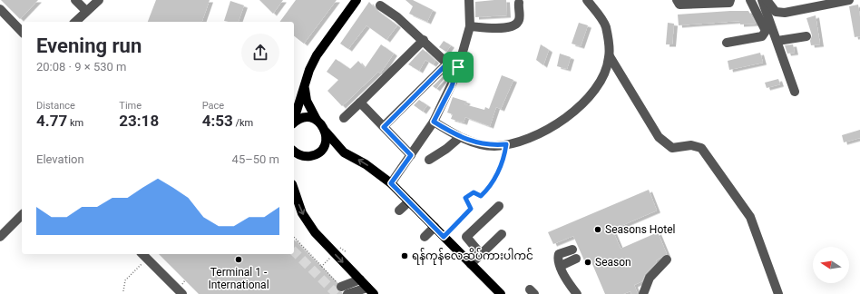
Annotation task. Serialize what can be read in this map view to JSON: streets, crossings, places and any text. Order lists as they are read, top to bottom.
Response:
{
  "places": [
    "Seasons Hotel",
    "ရန်ကုန်လေဆိပ်ကားပါကင်",
    "Terminal 1 - International",
    "Season"
  ],
  "north": "left",
  "page": {
    "heading": ["Evening run", "20:08 · 9 × 530 m"],
    "stats": [
      ["Distance", "4.77 km"],
      ["Time", "23:18"],
      ["Pace", "4:53 /km"]
    ],
    "chart": ["Elevation", "45–50 m"]
  }
}
